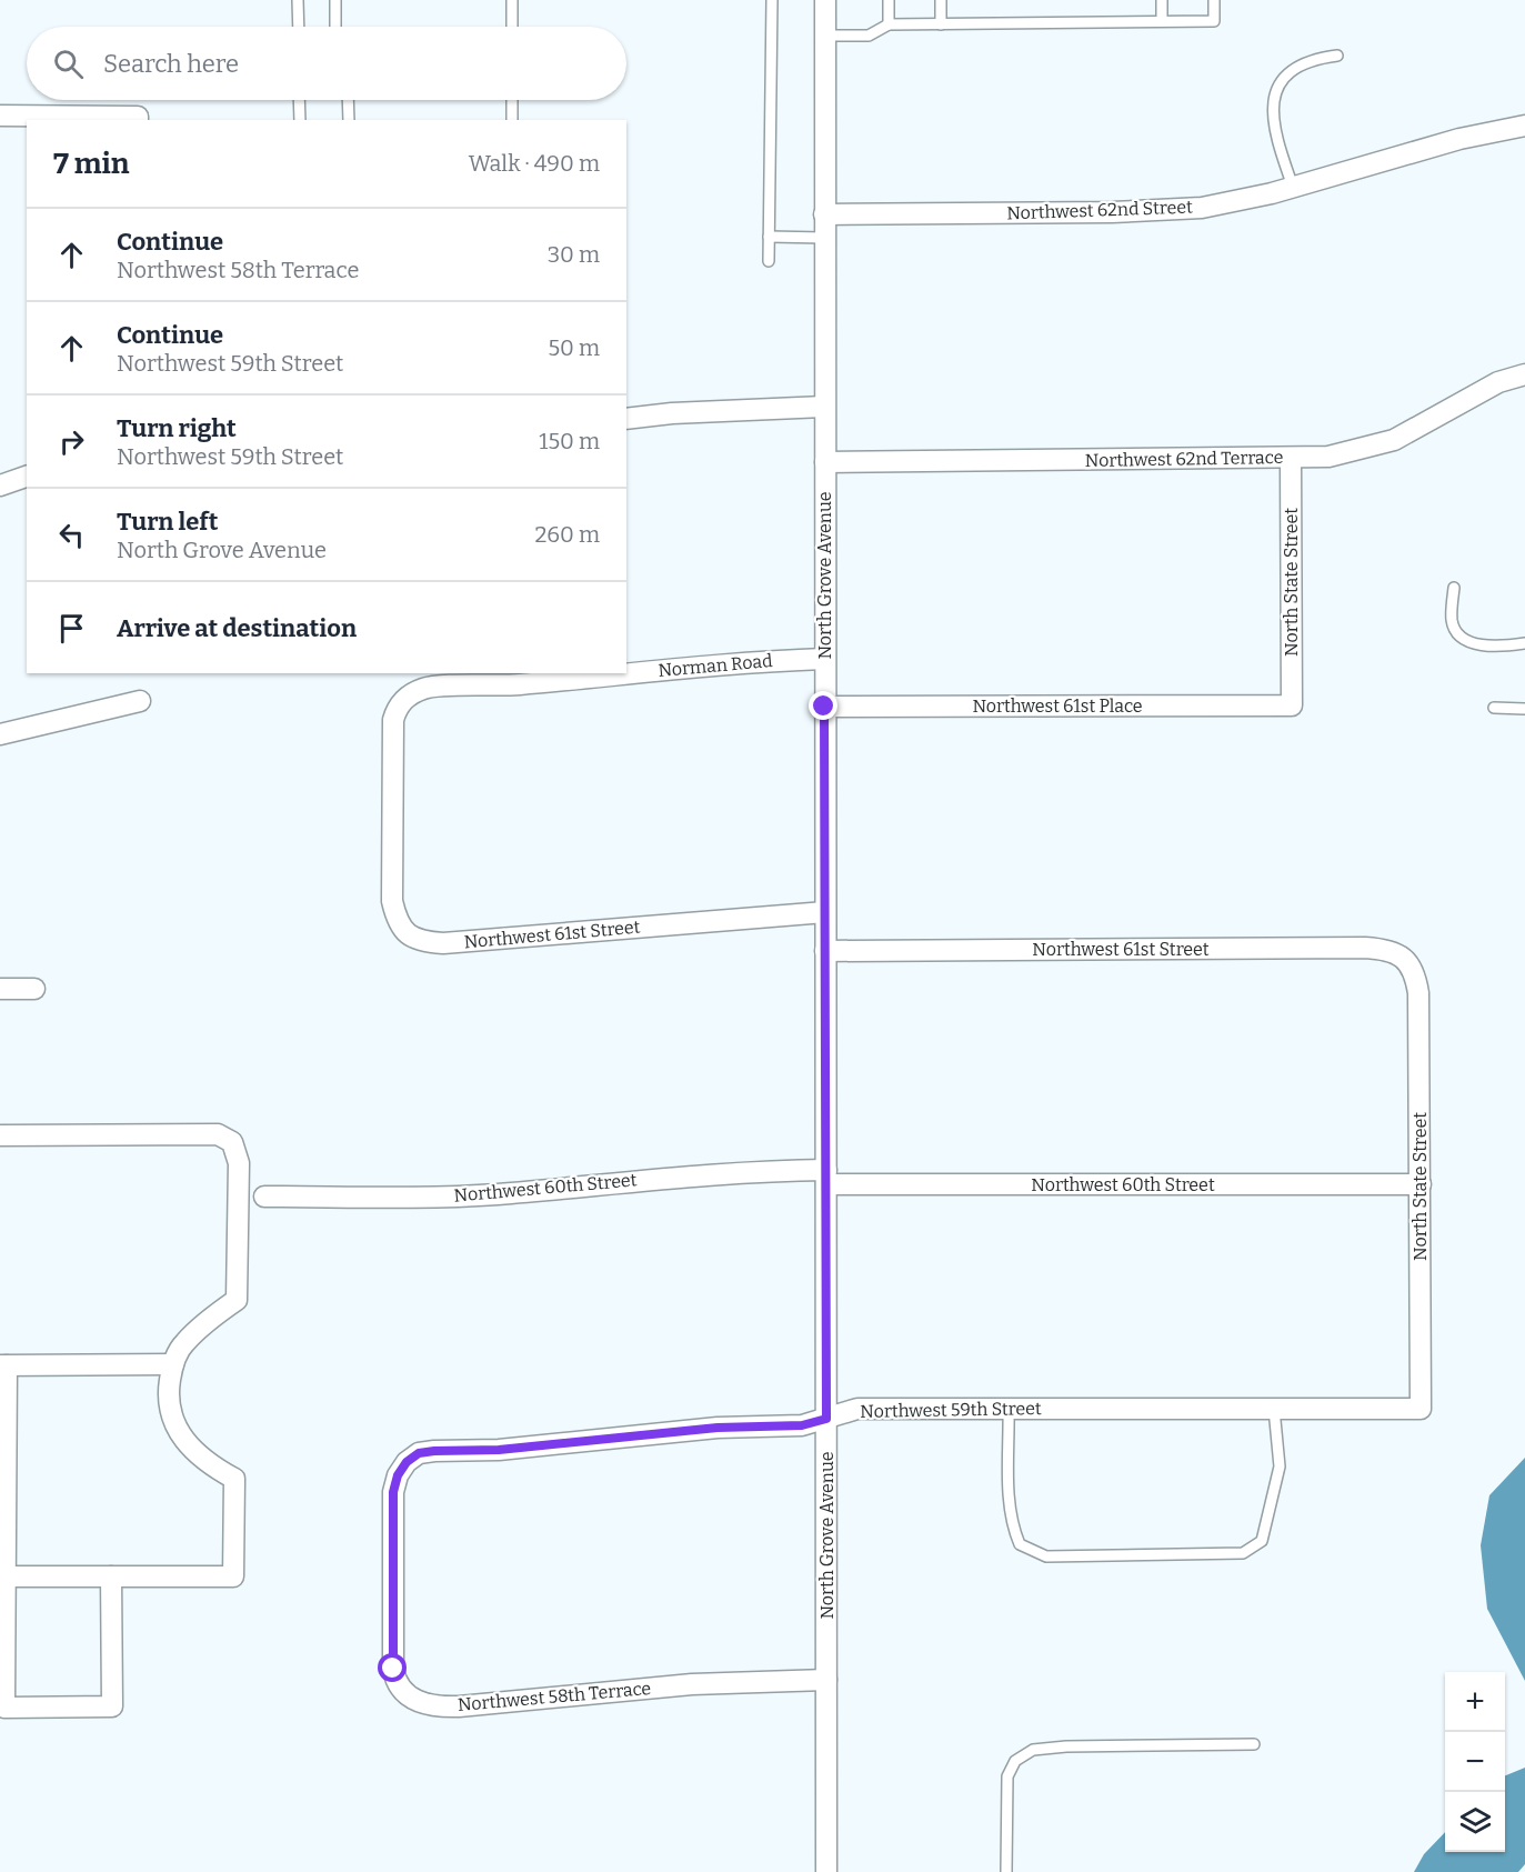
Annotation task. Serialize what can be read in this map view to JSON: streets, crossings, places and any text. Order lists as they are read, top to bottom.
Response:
{
  "streets": {
    "street": [
      "Northwest 62nd Street",
      "Northwest 62nd Terrace",
      "North Grove Avenue",
      "North State Street",
      "Norman Road",
      "Northwest 61st Place",
      "Northwest 61st Street",
      "Northwest 60th Street",
      "Northwest 59th Street",
      "Northwest 58th Terrace"
    ]
  },
  "crossings": [
    ["Northwest 62nd Street", "North Grove Avenue"],
    ["Northwest 62nd Terrace", "North Grove Avenue"],
    ["Northwest 62nd Terrace", "North State Street"],
    ["North Grove Avenue", "Norman Road"],
    ["North Grove Avenue", "Northwest 61st Place"],
    ["North Grove Avenue", "Northwest 61st Street"],
    ["North Grove Avenue", "Northwest 60th Street"],
    ["North Grove Avenue", "Northwest 59th Street"],
    ["North Grove Avenue", "Northwest 58th Terrace"],
    ["North State Street", "Northwest 61st Place"],
    ["North State Street", "Northwest 61st Street"],
    ["North State Street", "Northwest 60th Street"],
    ["North State Street", "Northwest 59th Street"],
    ["Norman Road", "Northwest 61st Street"],
    ["Northwest 59th Street", "Northwest 58th Terrace"]
  ],
  "page": {
    "search": "Search here",
    "heading": ["7 min", "Walk · 490 m"],
    "list": [
      ["Continue", "Northwest 58th Terrace", "30 m"],
      ["Continue", "Northwest 59th Street", "50 m"],
      ["Turn right", "Northwest 59th Street", "150 m"],
      ["Turn left", "North Grove Avenue", "260 m"],
      "Arrive at destination"
    ],
    "map_buttons": ["+", "−"]
  }
}
